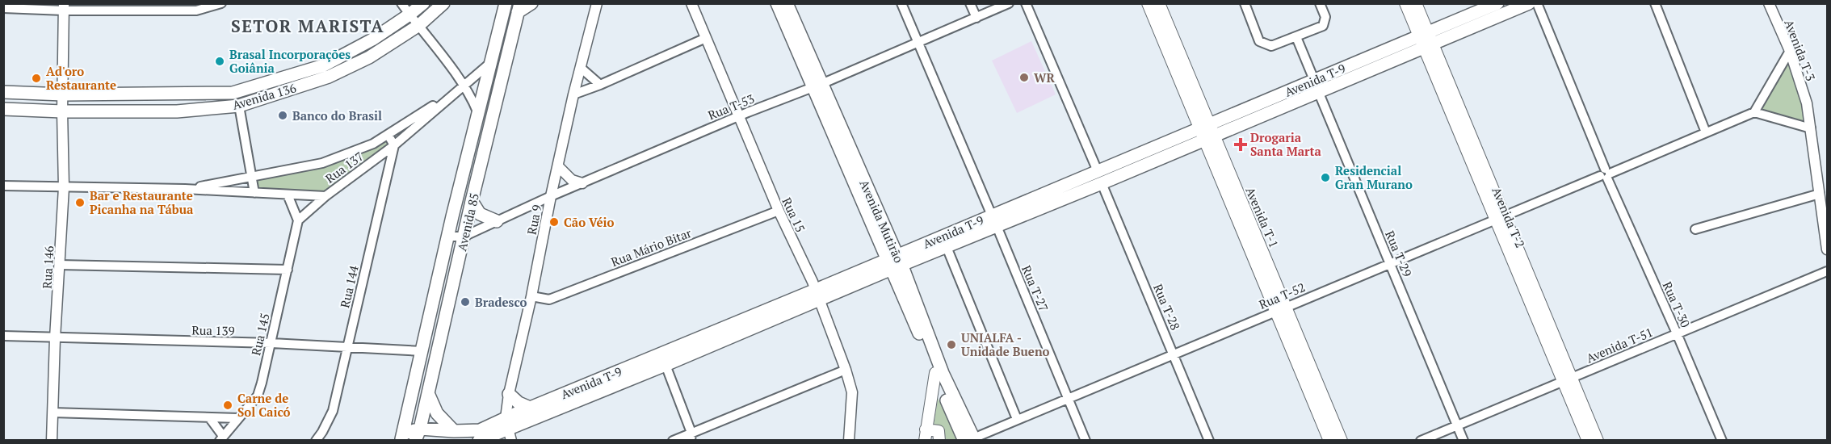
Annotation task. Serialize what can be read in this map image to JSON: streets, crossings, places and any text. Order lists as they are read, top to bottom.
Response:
{
  "streets": {
    "main road": [
      "Avenida T-9",
      "Avenida 136",
      "Avenida T-1",
      "Avenida T-2",
      "Avenida Mutirão",
      "Avenida 85"
    ],
    "street": [
      "Avenida T-3",
      "Rua T-53",
      "Rua 137",
      "Rua 15",
      "Rua 9",
      "Rua Mário Bitar",
      "Rua T-29",
      "Rua 146",
      "Rua 144",
      "Rua T-27",
      "Rua T-52",
      "Rua T-30",
      "Rua T-28",
      "Rua 139",
      "Rua 145",
      "Avenida T-51"
    ]
  },
  "crossings": [
    ["Avenida T-9", "Rua 15"],
    ["Avenida T-9", "Avenida T-1"],
    ["Avenida T-9", "Avenida T-2"],
    ["Avenida T-9", "Rua 9"],
    ["Avenida T-9", "Avenida Mutirão"],
    ["Avenida T-9", "Avenida 85"],
    ["Avenida T-9", "Rua T-29"],
    ["Avenida T-9", "Rua T-27"],
    ["Avenida T-9", "Rua T-28"],
    ["Avenida 136", "Rua 146"],
    ["Rua T-53", "Rua 15"],
    ["Rua T-53", "Rua 9"],
    ["Rua T-53", "Avenida Mutirão"],
    ["Rua T-53", "Avenida 85"],
    ["Rua T-53", "Rua T-27"],
    ["Rua 137", "Avenida 85"],
    ["Rua 137", "Rua 146"],
    ["Rua 137", "Rua 144"],
    ["Rua 15", "Rua Mário Bitar"],
    ["Avenida T-1", "Rua T-52"],
    ["Avenida T-2", "Rua T-52"],
    ["Avenida T-2", "Avenida T-51"],
    ["Rua 9", "Rua Mário Bitar"],
    ["Avenida Mutirão", "Rua T-52"],
    ["Avenida 85", "Rua 139"],
    ["Rua T-29", "Rua T-52"],
    ["Rua T-29", "Avenida T-51"],
    ["Rua 146", "Rua 139"],
    ["Rua 144", "Rua 139"],
    ["Rua T-27", "Rua T-52"],
    ["Rua T-52", "Rua T-30"],
    ["Rua T-52", "Rua T-28"],
    ["Rua T-30", "Avenida T-51"],
    ["Rua 139", "Rua 145"]
  ],
  "districts": ["SETOR MARISTA"],
  "places": {
    "other": [
      "Brasal Incorporações Goiânia",
      "WR",
      "Ad'oro Restaurante",
      "Banco do Brasil",
      "Residencial Gran Murano",
      "Bar e Restaurante Picanha na Tábua",
      "Cão Véio",
      "Bradesco",
      "UNIALFA - Unidade Bueno",
      "Carne de Sol Caicó"
    ],
    "health": ["Drogaria Santa Marta"]
  }
}
